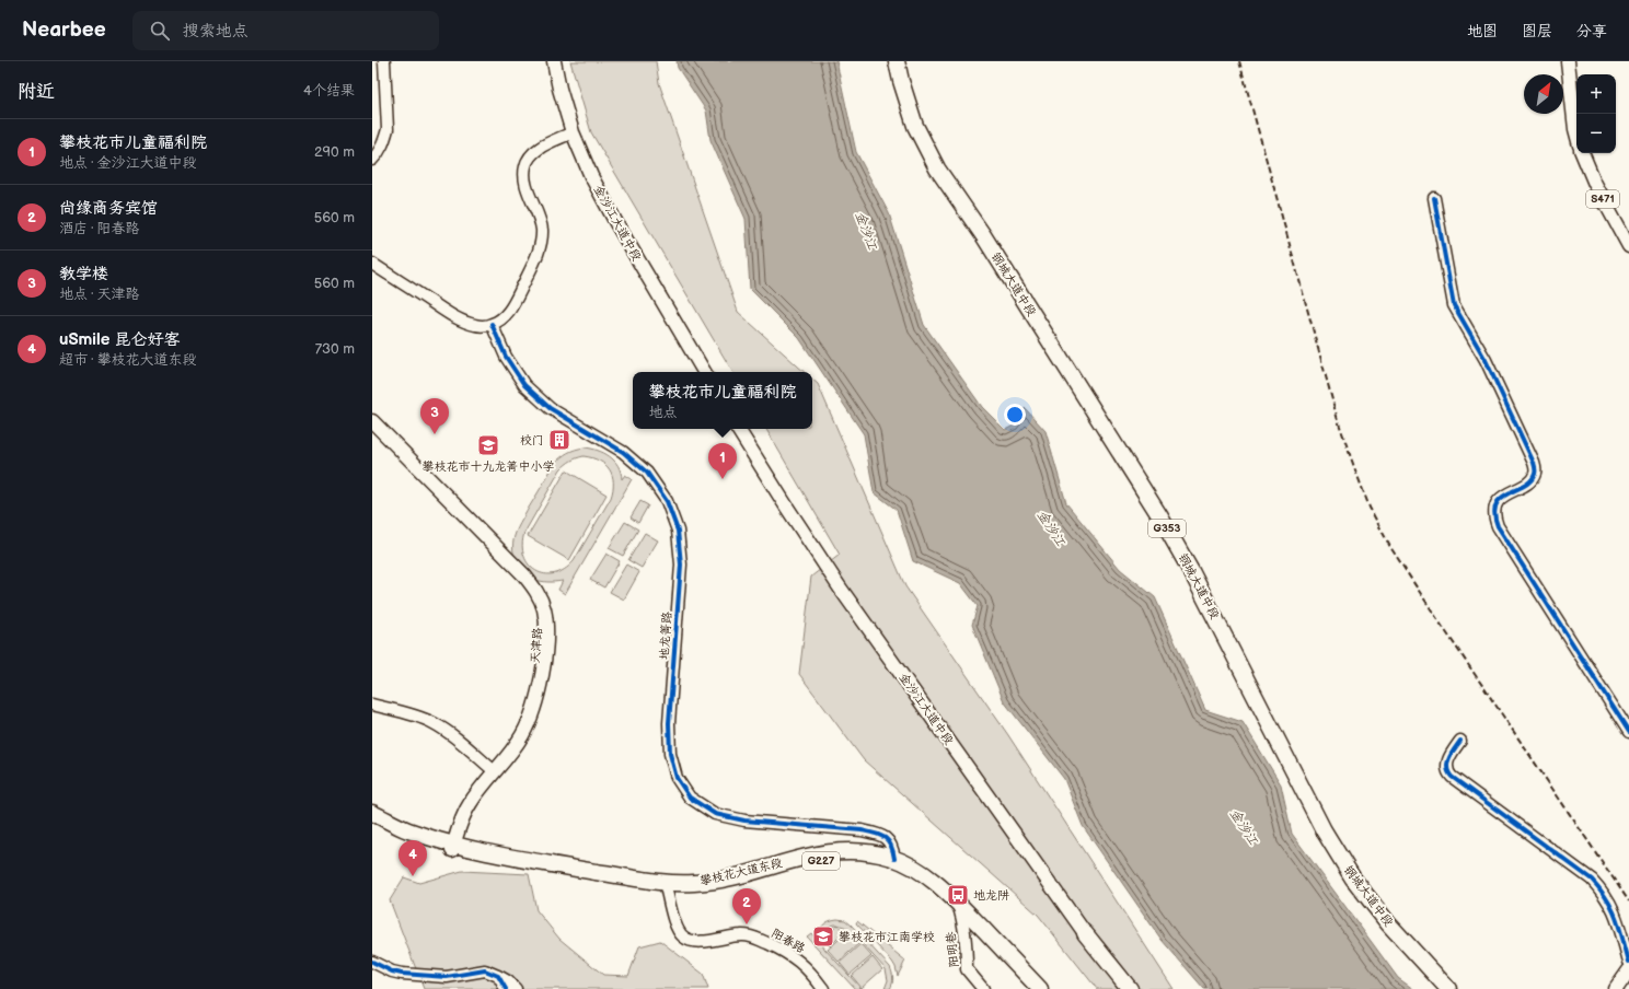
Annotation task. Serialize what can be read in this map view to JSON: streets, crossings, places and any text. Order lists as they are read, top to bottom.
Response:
{
  "streets": {
    "highway": [
      "钢城大道中段",
      "G353",
      "G227",
      "攀枝花大道东段"
    ],
    "main road": ["S471", "金沙江大道中段", "天津路"],
    "street": ["地龙箐路", "阳春路", "阳明巷"]
  },
  "crossings": [
    ["地龙箐路", "攀枝花大道东段"],
    ["天津路", "攀枝花大道东段"],
    ["攀枝花大道东段", "阳春路"],
    ["攀枝花大道东段", "阳明巷"]
  ],
  "water": ["金沙江"],
  "places": {
    "building": ["校门"],
    "school or university": ["攀枝花市十九龙箐中小学", "攀枝花市江南学校"],
    "bus stop": ["地龙阱"]
  },
  "north": "top right",
  "page": {
    "header": "Nearbee",
    "search": "搜索地点",
    "nav": ["地图", "图层", "分享"],
    "heading": ["附近", "4个结果"],
    "map_buttons": ["+", "−"],
    "list": [
      {
        "mark": "1",
        "name": "攀枝花市儿童福利院",
        "note": "地点 · 金沙江大道中段",
        "value": "290 m"
      },
      {
        "mark": "2",
        "name": "尚缘商务宾馆",
        "note": "酒店 · 阳春路",
        "value": "560 m"
      },
      {
        "mark": "3",
        "name": "教学楼",
        "note": "地点 · 天津路",
        "value": "560 m"
      },
      {
        "mark": "4",
        "name": "uSmile 昆仑好客",
        "note": "超市 · 攀枝花大道东段",
        "value": "730 m"
      }
    ],
    "popup": ["攀枝花市儿童福利院", "地点"],
    "pins": [
      "3",
      "1",
      "4",
      "2"
    ]
  }
}
